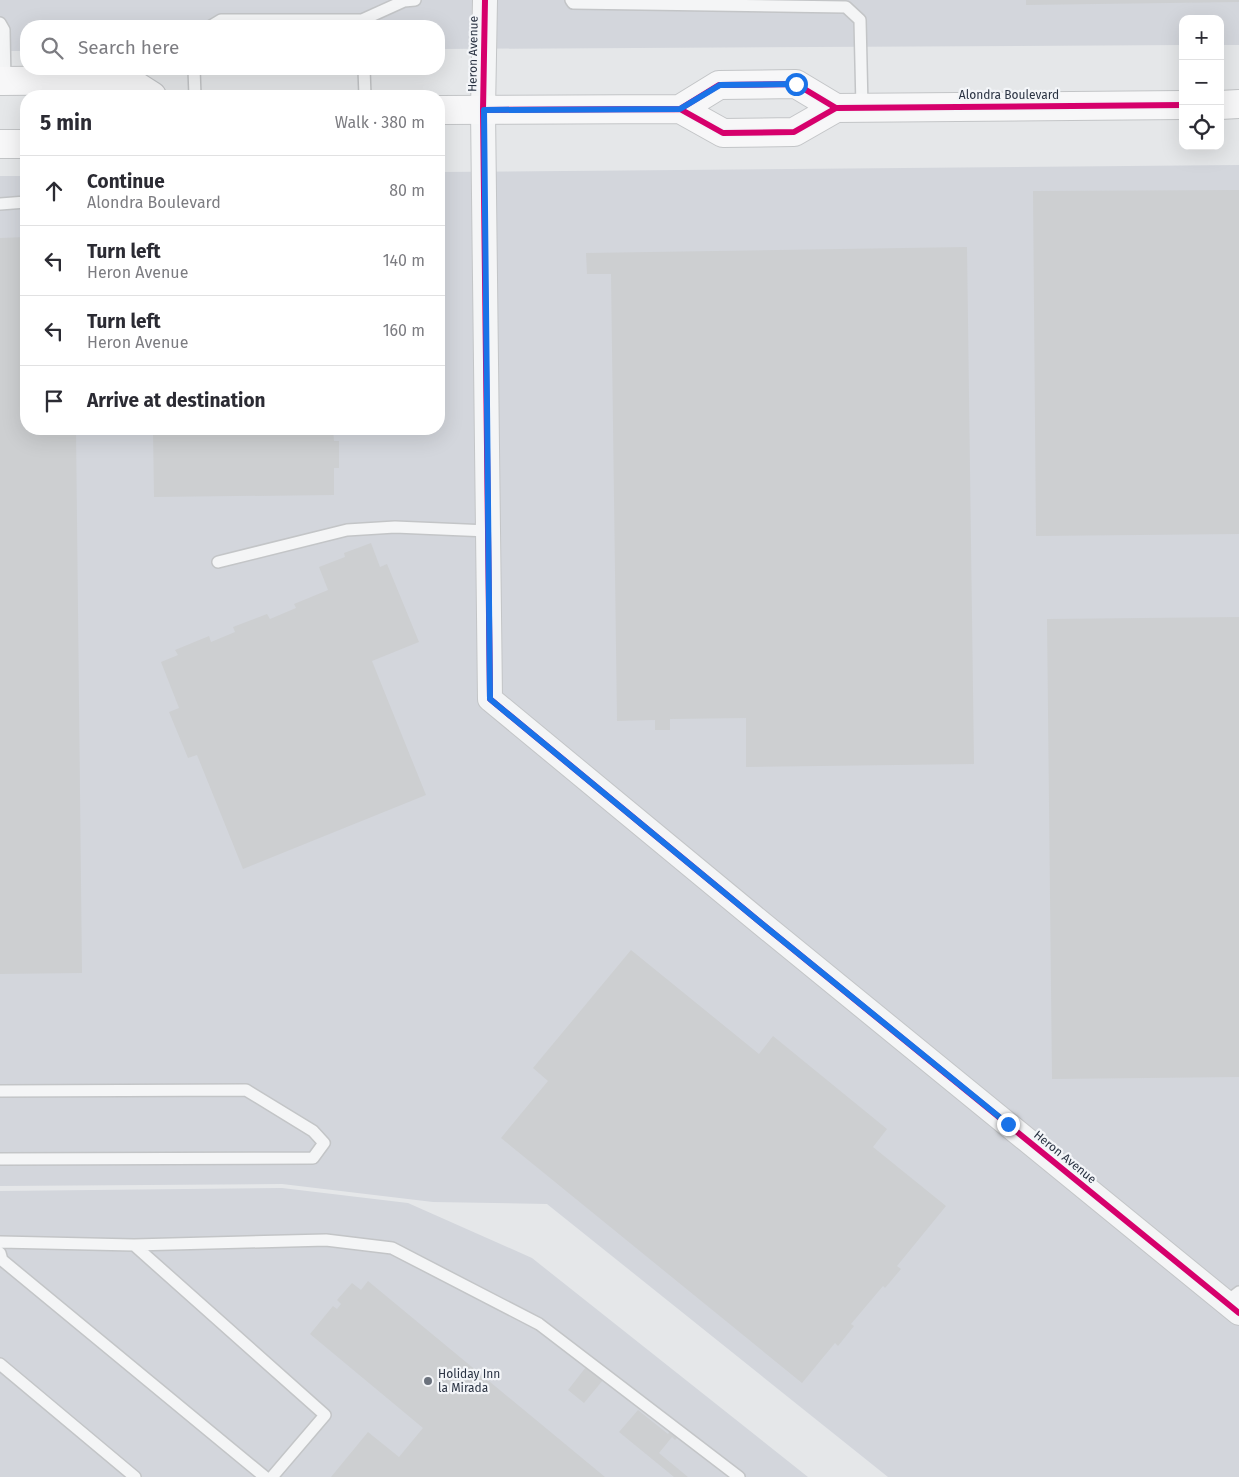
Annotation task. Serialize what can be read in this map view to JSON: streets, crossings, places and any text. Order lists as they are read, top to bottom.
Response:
{
  "streets": {
    "main road": ["Alondra Boulevard"],
    "street": ["Heron Avenue"]
  },
  "crossings": [
    ["Heron Avenue", "Alondra Boulevard"]
  ],
  "places": ["Holiday Inn la Mirada"],
  "page": {
    "map_buttons": ["+", "−"],
    "search": "Search here",
    "heading": ["5 min", "Walk · 380 m"],
    "list": [
      ["Continue", "Alondra Boulevard", "80 m"],
      ["Turn left", "Heron Avenue", "140 m"],
      ["Turn left", "Heron Avenue", "160 m"],
      "Arrive at destination"
    ]
  }
}
